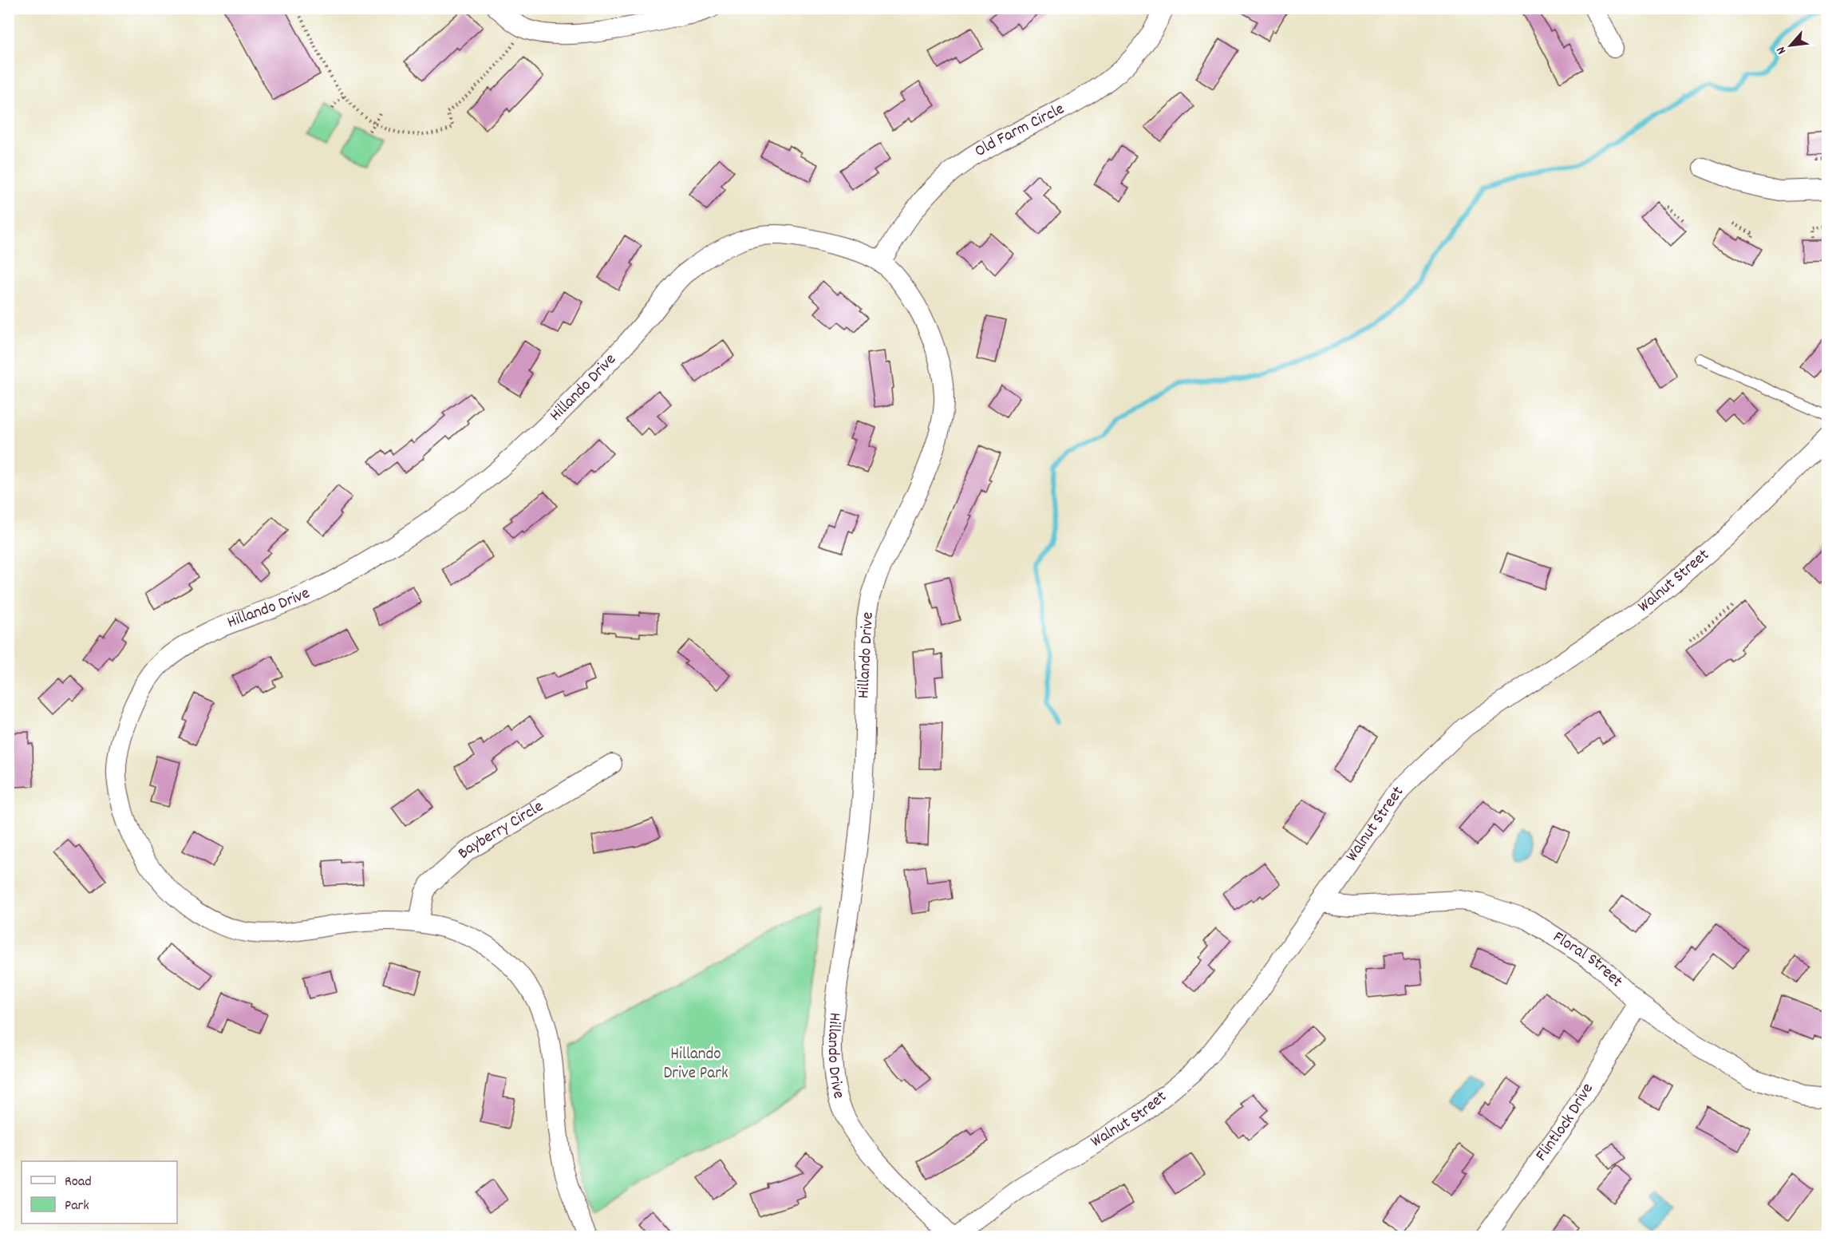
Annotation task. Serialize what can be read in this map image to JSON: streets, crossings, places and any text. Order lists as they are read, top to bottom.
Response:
{
  "streets": {
    "street": [
      "Old Farm Circle",
      "Hillando Drive",
      "Walnut Street",
      "Bayberry Circle",
      "Floral Street",
      "Flintlock Drive"
    ]
  },
  "crossings": [
    ["Old Farm Circle", "Hillando Drive"],
    ["Hillando Drive", "Walnut Street"],
    ["Hillando Drive", "Bayberry Circle"],
    ["Walnut Street", "Floral Street"],
    ["Floral Street", "Flintlock Drive"]
  ],
  "parks": ["Hillando Drive Park"],
  "legend": ["Road", "Park"],
  "north": "bottom left"
}
